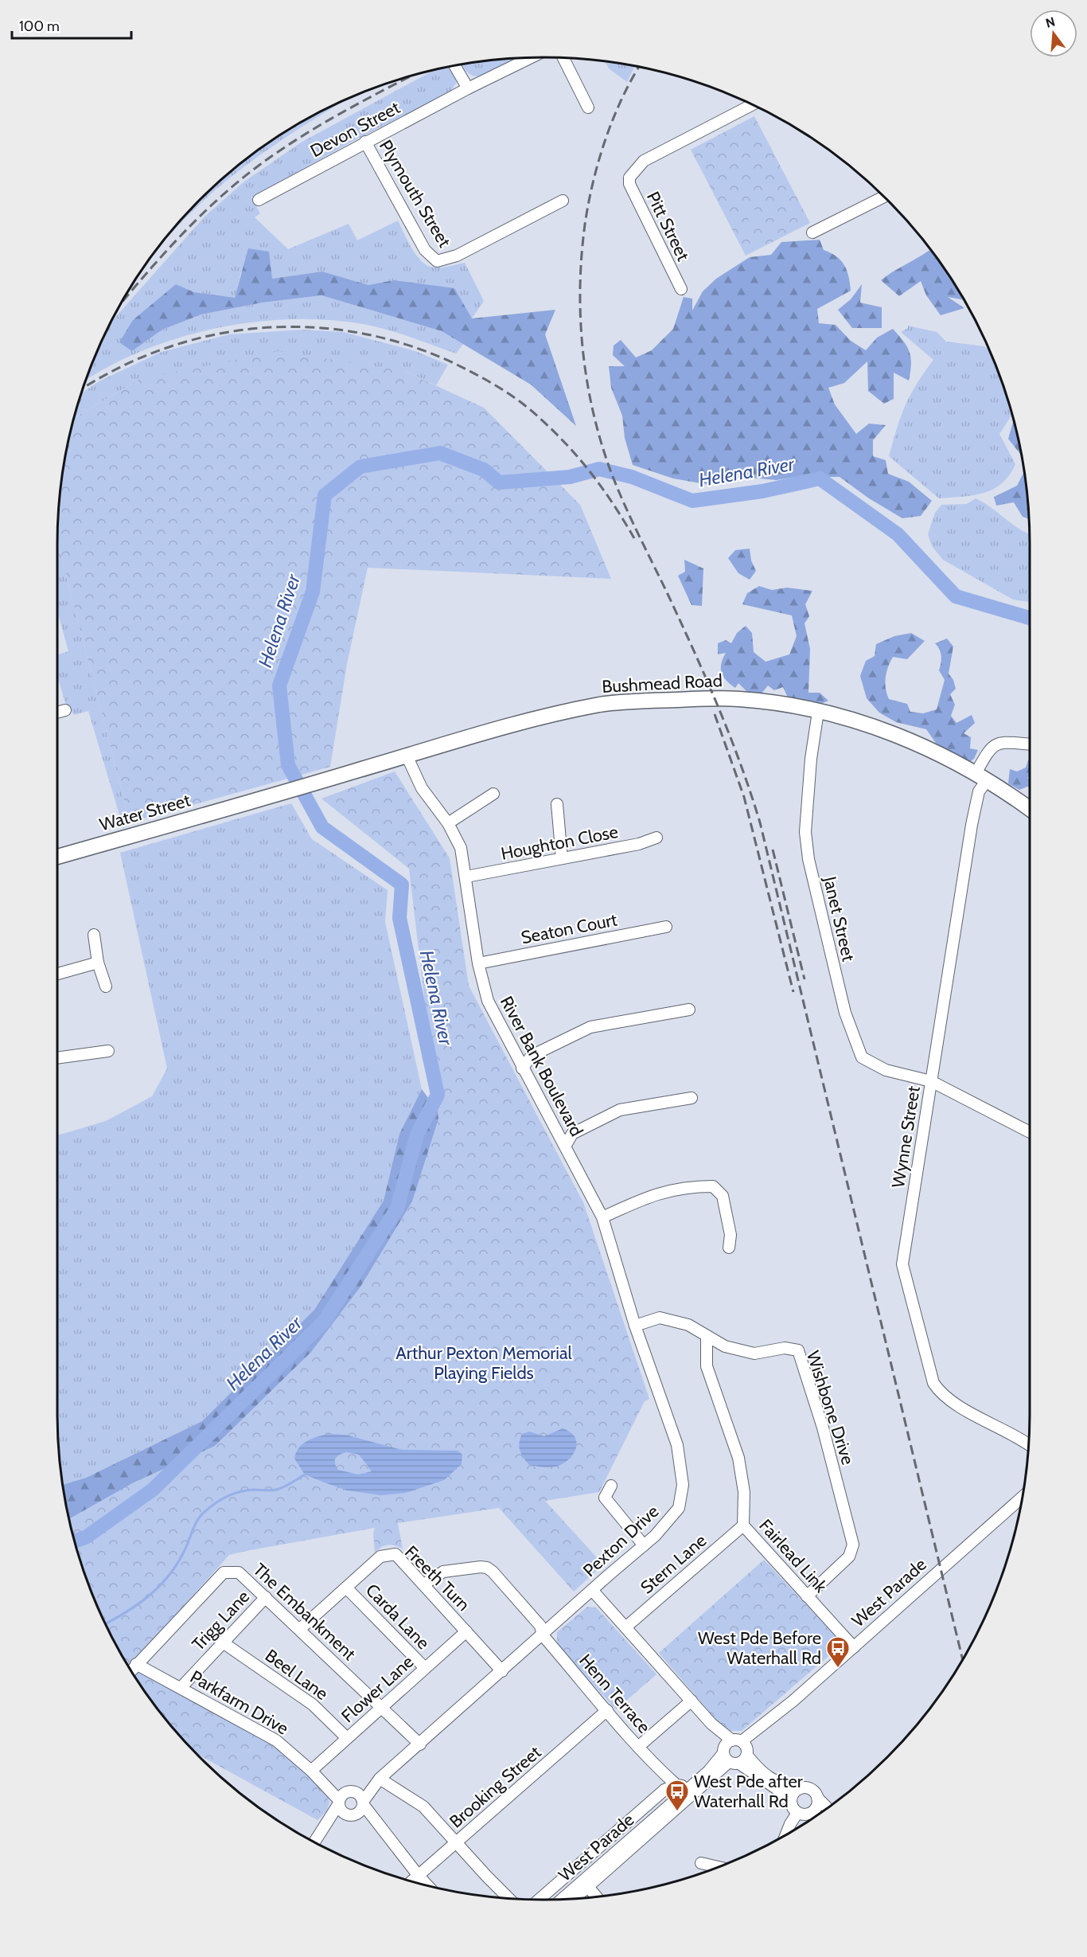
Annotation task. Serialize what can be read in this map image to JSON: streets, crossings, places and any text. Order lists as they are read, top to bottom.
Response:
{
  "streets": {
    "main road": ["Bushmead Road", "Water Street"],
    "street": [
      "Devon Street",
      "Plymouth Street",
      "Pitt Street",
      "Houghton Close",
      "Janet Street",
      "Seaton Court",
      "River Bank Boulevard",
      "Wynne Street",
      "Wishbone Drive",
      "Pexton Drive",
      "Fairlead Link",
      "Stern Lane",
      "Freeth Turn",
      "West Parade",
      "The Embankment",
      "Carda Lane",
      "Trigg Lane",
      "Beel Lane",
      "Flower Lane",
      "Henn Terrace",
      "Parkfarm Drive",
      "Brooking Street"
    ]
  },
  "crossings": [
    ["Devon Street", "Plymouth Street"],
    ["Bushmead Road", "Water Street"],
    ["Bushmead Road", "Janet Street"],
    ["Bushmead Road", "River Bank Boulevard"],
    ["Bushmead Road", "Wynne Street"],
    ["Houghton Close", "River Bank Boulevard"],
    ["Janet Street", "Wynne Street"],
    ["Seaton Court", "River Bank Boulevard"],
    ["River Bank Boulevard", "Pexton Drive"],
    ["Wishbone Drive", "Pexton Drive"],
    ["Wishbone Drive", "Fairlead Link"],
    ["Pexton Drive", "Freeth Turn"],
    ["Pexton Drive", "The Embankment"],
    ["Pexton Drive", "Henn Terrace"],
    ["Pexton Drive", "Parkfarm Drive"],
    ["Fairlead Link", "Stern Lane"],
    ["Fairlead Link", "West Parade"],
    ["Freeth Turn", "The Embankment"],
    ["Freeth Turn", "Carda Lane"],
    ["Freeth Turn", "Flower Lane"],
    ["Freeth Turn", "Henn Terrace"],
    ["West Parade", "Henn Terrace"],
    ["The Embankment", "Trigg Lane"],
    ["The Embankment", "Flower Lane"],
    ["The Embankment", "Parkfarm Drive"],
    ["Carda Lane", "Flower Lane"],
    ["Trigg Lane", "Beel Lane"],
    ["Trigg Lane", "Parkfarm Drive"],
    ["Beel Lane", "Flower Lane"],
    ["Flower Lane", "Parkfarm Drive"],
    ["Henn Terrace", "Brooking Street"]
  ],
  "water": ["Helena River"],
  "parks": ["Arthur Pexton Memorial Playing Fields"],
  "places": {
    "bus stop": ["West Pde Before Waterhall Rd", "West Pde after Waterhall Rd"]
  },
  "scale_bar": "100 m",
  "north": "top"
}
